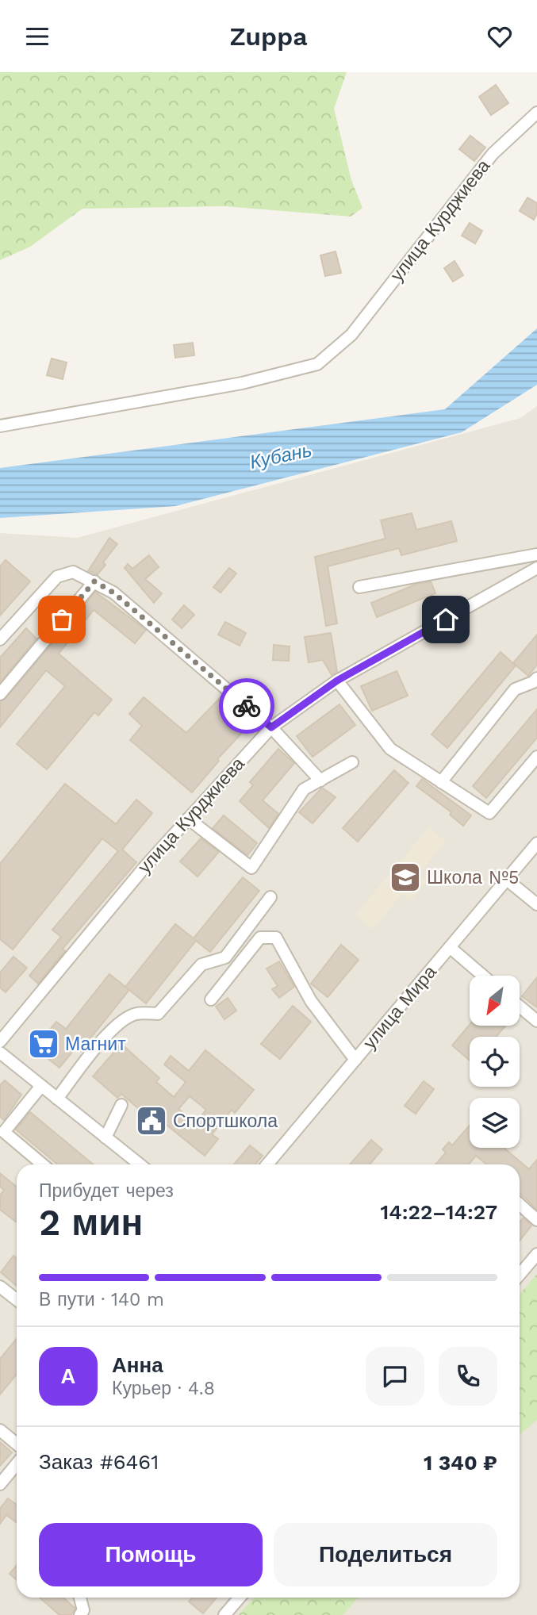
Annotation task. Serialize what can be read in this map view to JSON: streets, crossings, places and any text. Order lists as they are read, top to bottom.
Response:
{
  "streets": {
    "street": ["улица Курджиева", "улица Мира"]
  },
  "water": ["Кубань"],
  "places": {
    "school or university": ["Школа №5"],
    "supermarket": ["Магнит"],
    "public building": ["Спортшкола"]
  },
  "north": "bottom left",
  "page": {
    "header": "Zuppa",
    "heading": ["2 мин", "Прибудет через", "14:22–14:27"],
    "panel": [
      "Анна",
      "Курьер · 4.8",
      "Заказ #6461",
      "1 340 ₽"
    ],
    "bar": "В пути · 140 m",
    "round": "А",
    "buttons": ["Помощь", "Поделиться"]
  }
}
